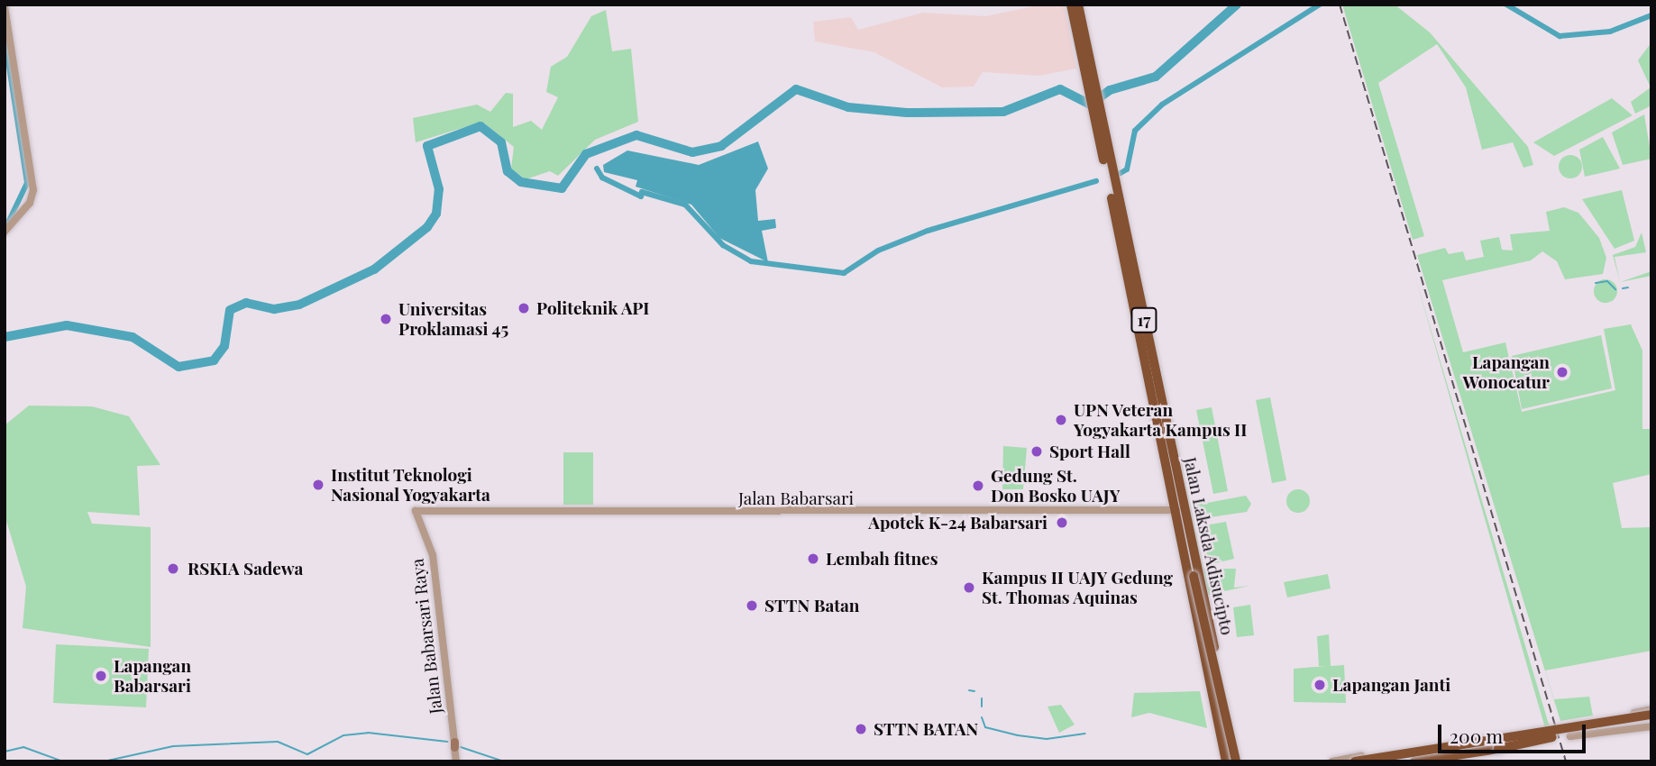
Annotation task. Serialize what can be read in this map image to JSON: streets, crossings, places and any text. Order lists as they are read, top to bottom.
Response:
{
  "streets": {
    "highway": ["17", "Jalan Laksda Adisucipto"],
    "street": ["Jalan Babarsari", "Jalan Babarsari Raya"]
  },
  "crossings": [
    ["17", "Jalan Laksda Adisucipto"],
    ["Jalan Babarsari", "Jalan Laksda Adisucipto"],
    ["Jalan Babarsari", "Jalan Babarsari Raya"]
  ],
  "places": [
    "Politeknik API",
    "Universitas Proklamasi 45",
    "Lapangan Wonocatur",
    "UPN Veteran Yogyakarta Kampus II",
    "Sport Hall",
    "Institut Teknologi Nasional Yogyakarta",
    "Gedung St. Don Bosko UAJY",
    "Apotek K-24 Babarsari",
    "Lembah fitnes",
    "RSKIA Sadewa",
    "Kampus II UAJY Gedung St. Thomas Aquinas",
    "STTN Batan",
    "Lapangan Babarsari",
    "Lapangan Janti",
    "STTN BATAN"
  ],
  "scale_bar": "200 m"
}
